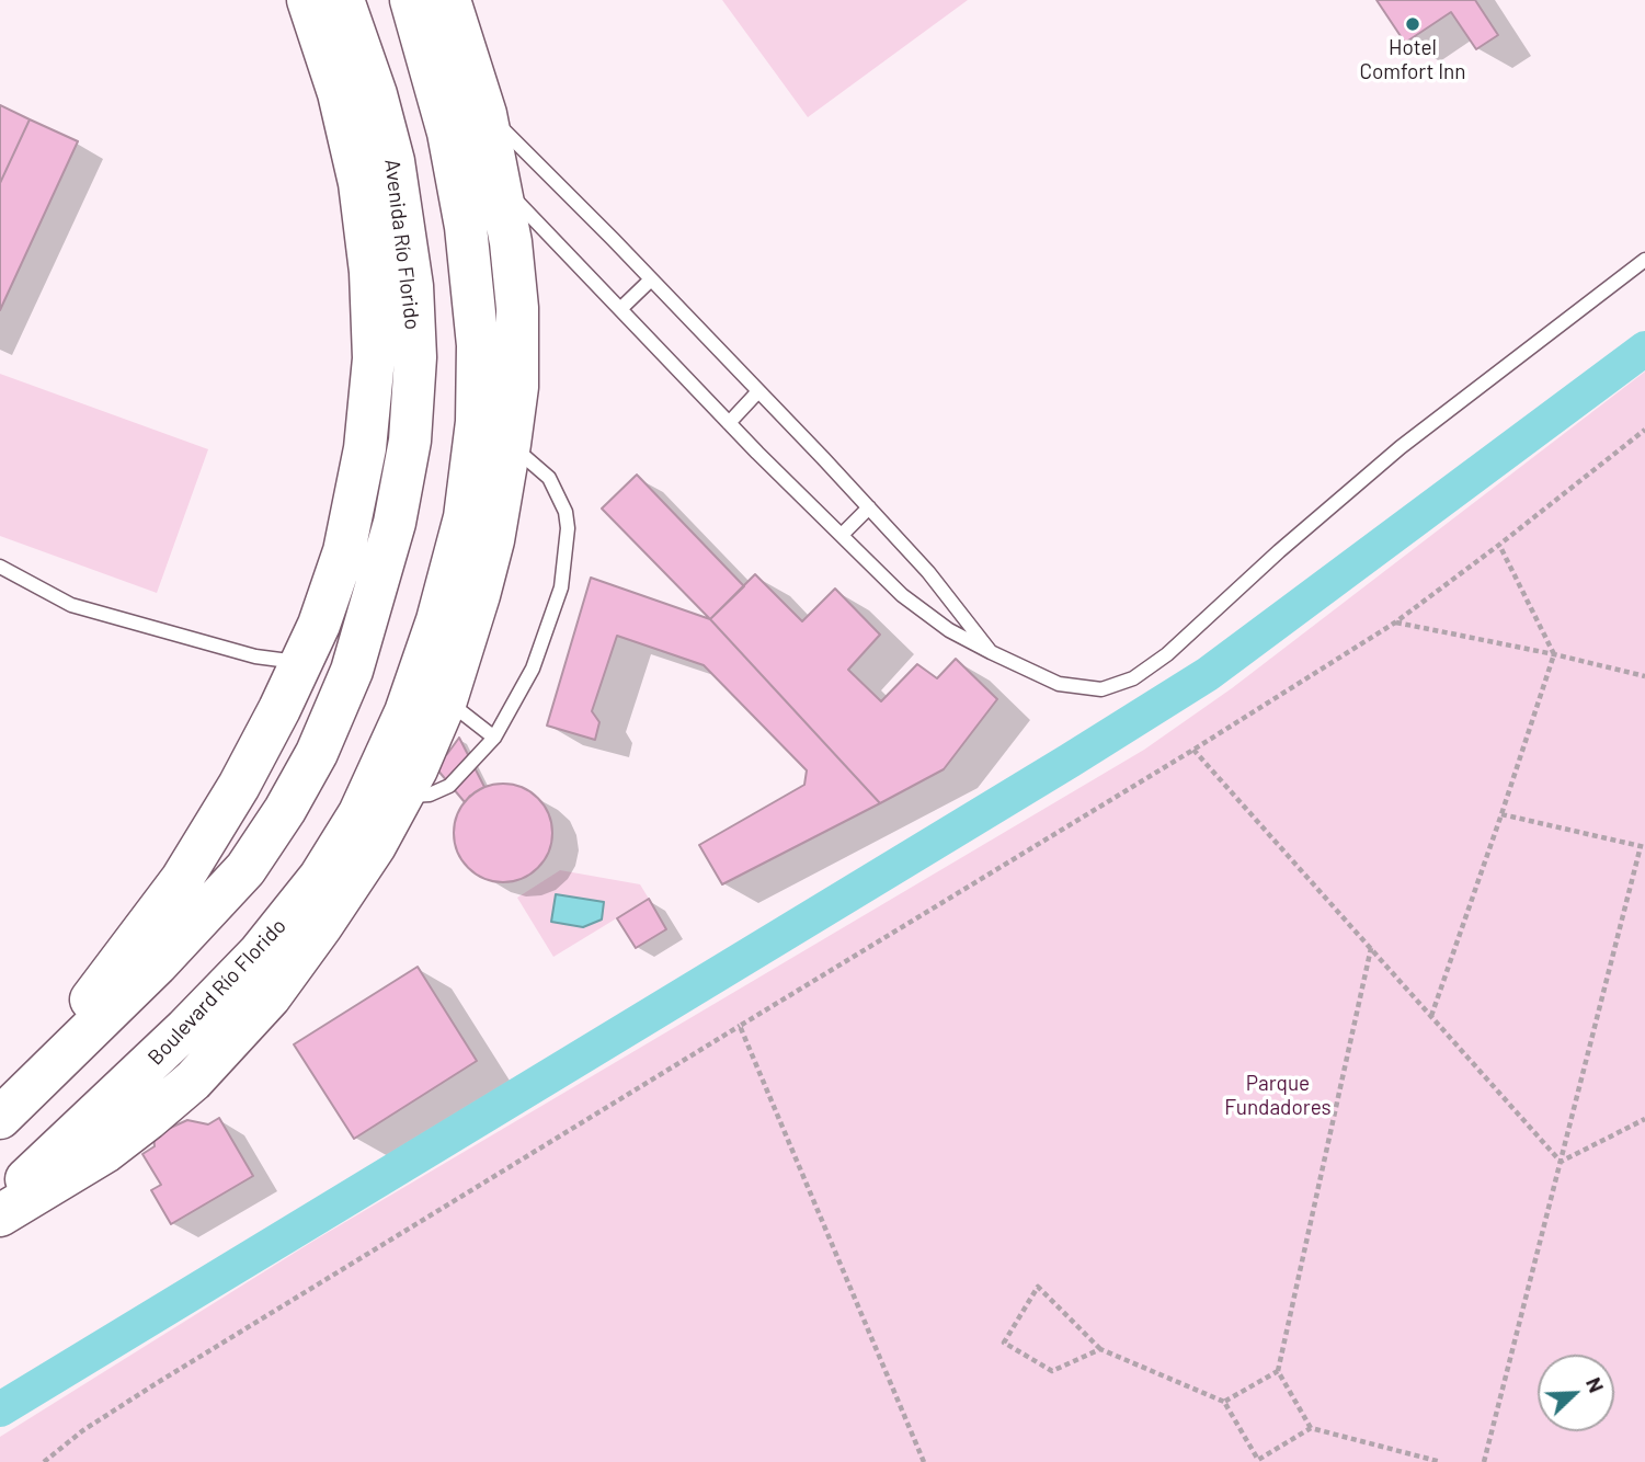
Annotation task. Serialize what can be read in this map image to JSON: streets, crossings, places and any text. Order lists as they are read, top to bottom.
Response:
{
  "streets": {
    "main road": ["Avenida Río Florido", "Boulevard Río Florido"]
  },
  "parks": ["Parque Fundadores"],
  "places": ["Hotel Comfort Inn"],
  "north": "top right"
}
